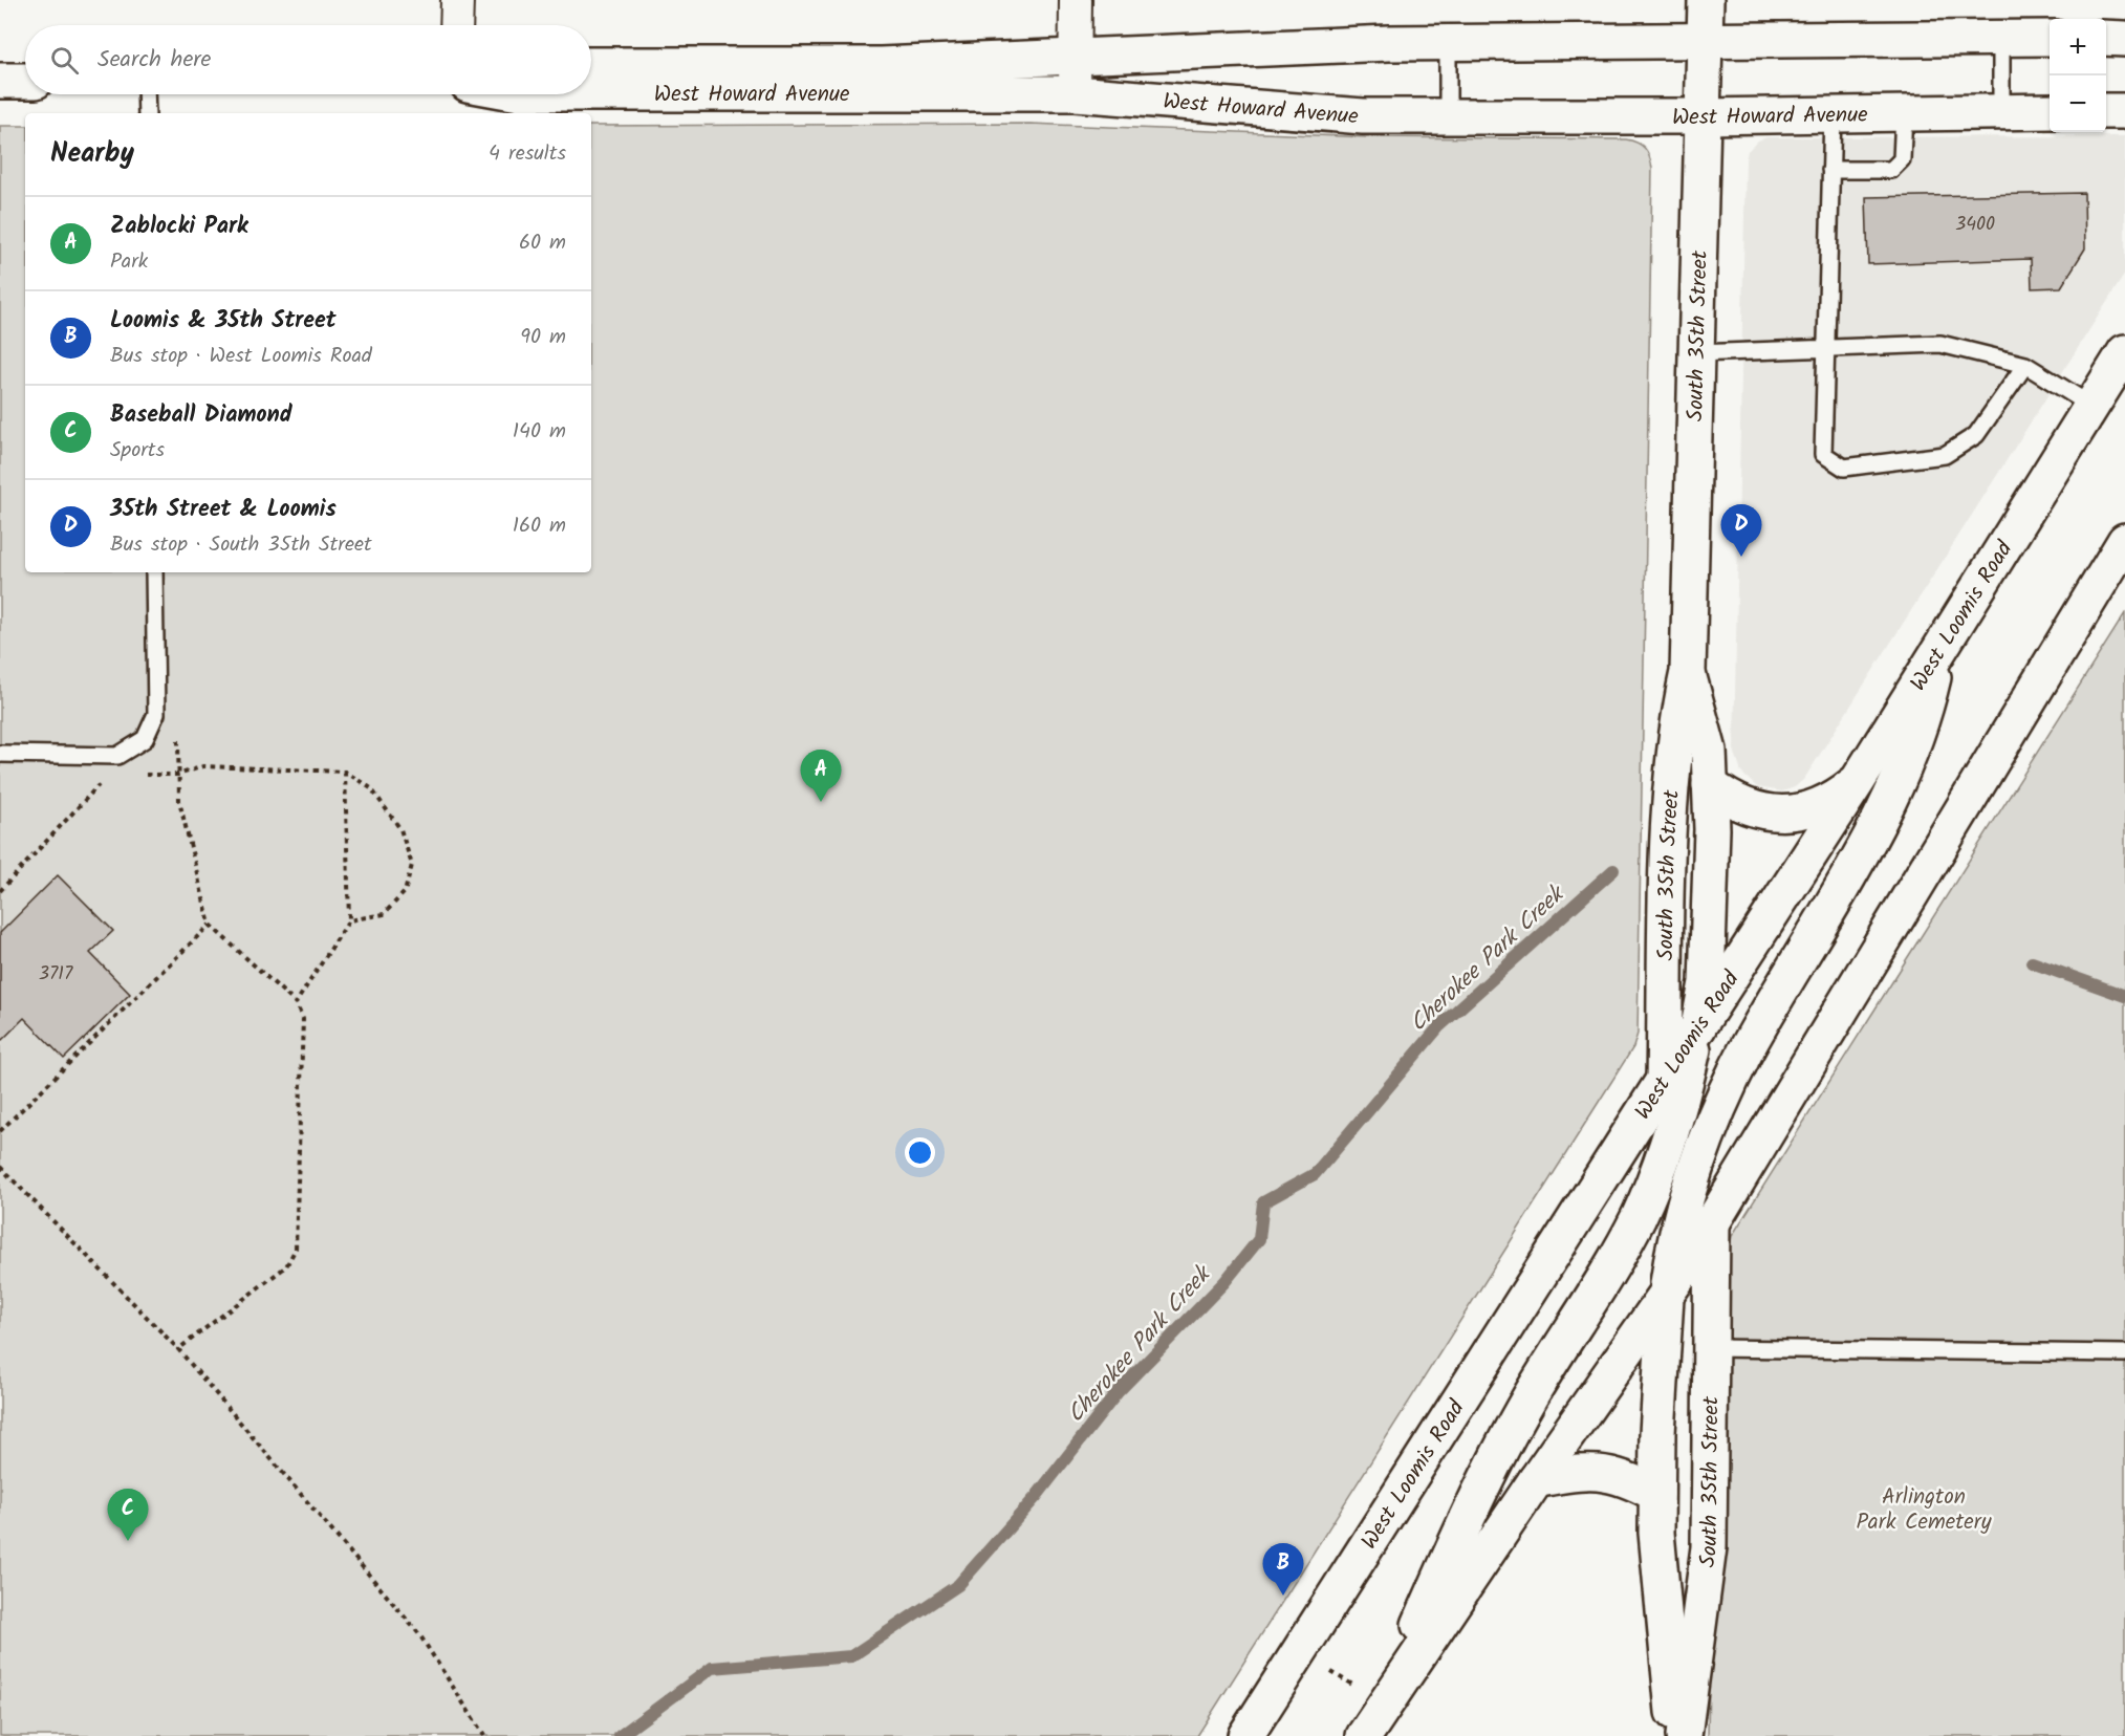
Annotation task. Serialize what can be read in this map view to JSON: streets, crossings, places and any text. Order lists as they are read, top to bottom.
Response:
{
  "streets": {
    "main road": ["West Howard Avenue", "South 35th Street", "West Loomis Road"]
  },
  "crossings": [
    ["West Howard Avenue", "South 35th Street"],
    ["South 35th Street", "West Loomis Road"]
  ],
  "water": ["Cherokee Park Creek"],
  "parks": ["Arlington Park Cemetery"],
  "house_numbers": ["3400", "3717"],
  "page": {
    "map_buttons": ["+", "−"],
    "search": "Search here",
    "heading": ["Nearby", "4 results"],
    "list": [
      {
        "mark": "A",
        "name": "Zablocki Park",
        "note": "Park",
        "value": "60 m"
      },
      {
        "mark": "B",
        "name": "Loomis & 35th Street",
        "note": "Bus stop · West Loomis Road",
        "value": "90 m"
      },
      {
        "mark": "C",
        "name": "Baseball Diamond",
        "note": "Sports",
        "value": "140 m"
      },
      {
        "mark": "D",
        "name": "35th Street & Loomis",
        "note": "Bus stop · South 35th Street",
        "value": "160 m"
      }
    ],
    "pins": [
      "D",
      "A",
      "C",
      "B"
    ]
  }
}
